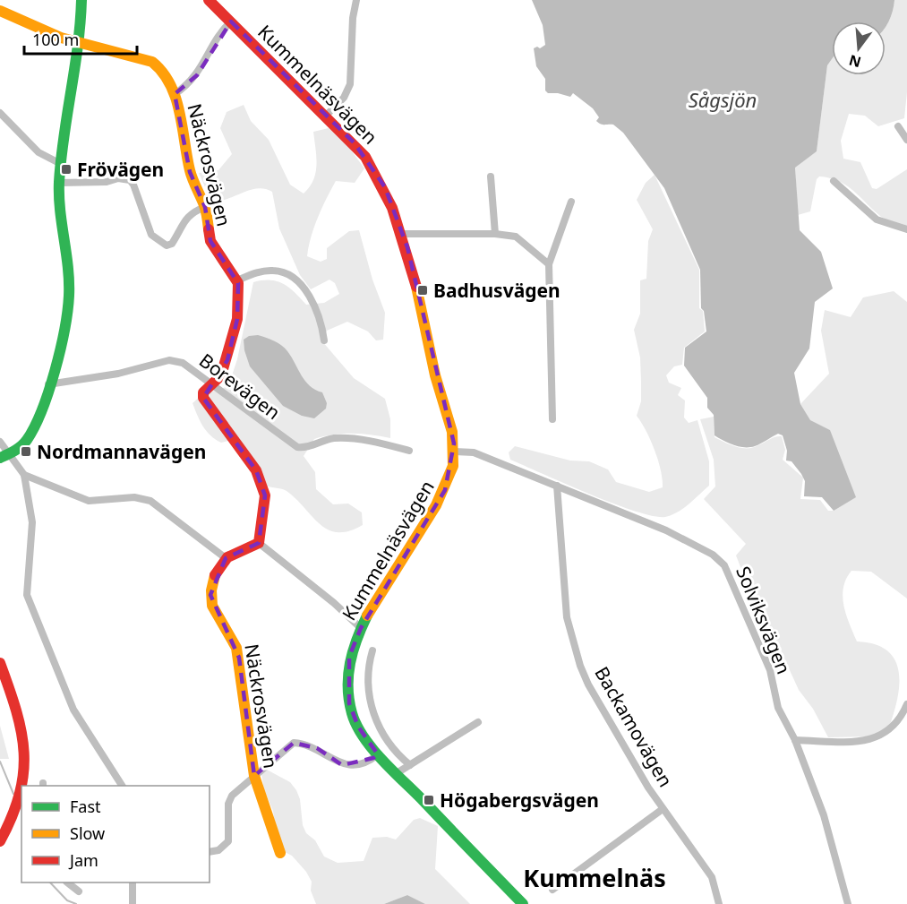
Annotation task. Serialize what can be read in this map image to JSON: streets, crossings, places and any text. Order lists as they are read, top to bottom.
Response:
{
  "streets": {
    "street": [
      "Kummelnäsvägen",
      "Näckrosvägen",
      "Borevägen",
      "Solviksvägen",
      "Backamovägen"
    ]
  },
  "crossings": [
    ["Kummelnäsvägen", "Solviksvägen"],
    ["Solviksvägen", "Backamovägen"]
  ],
  "districts": ["Kummelnäs"],
  "water": ["Sågsjön"],
  "places": {
    "transit": [
      "Frövägen",
      "Badhusvägen",
      "Nordmannavägen",
      "Högabergsvägen"
    ]
  },
  "legend": ["Fast", "Slow", "Jam"],
  "scale_bar": "100 m",
  "north": "bottom"
}
